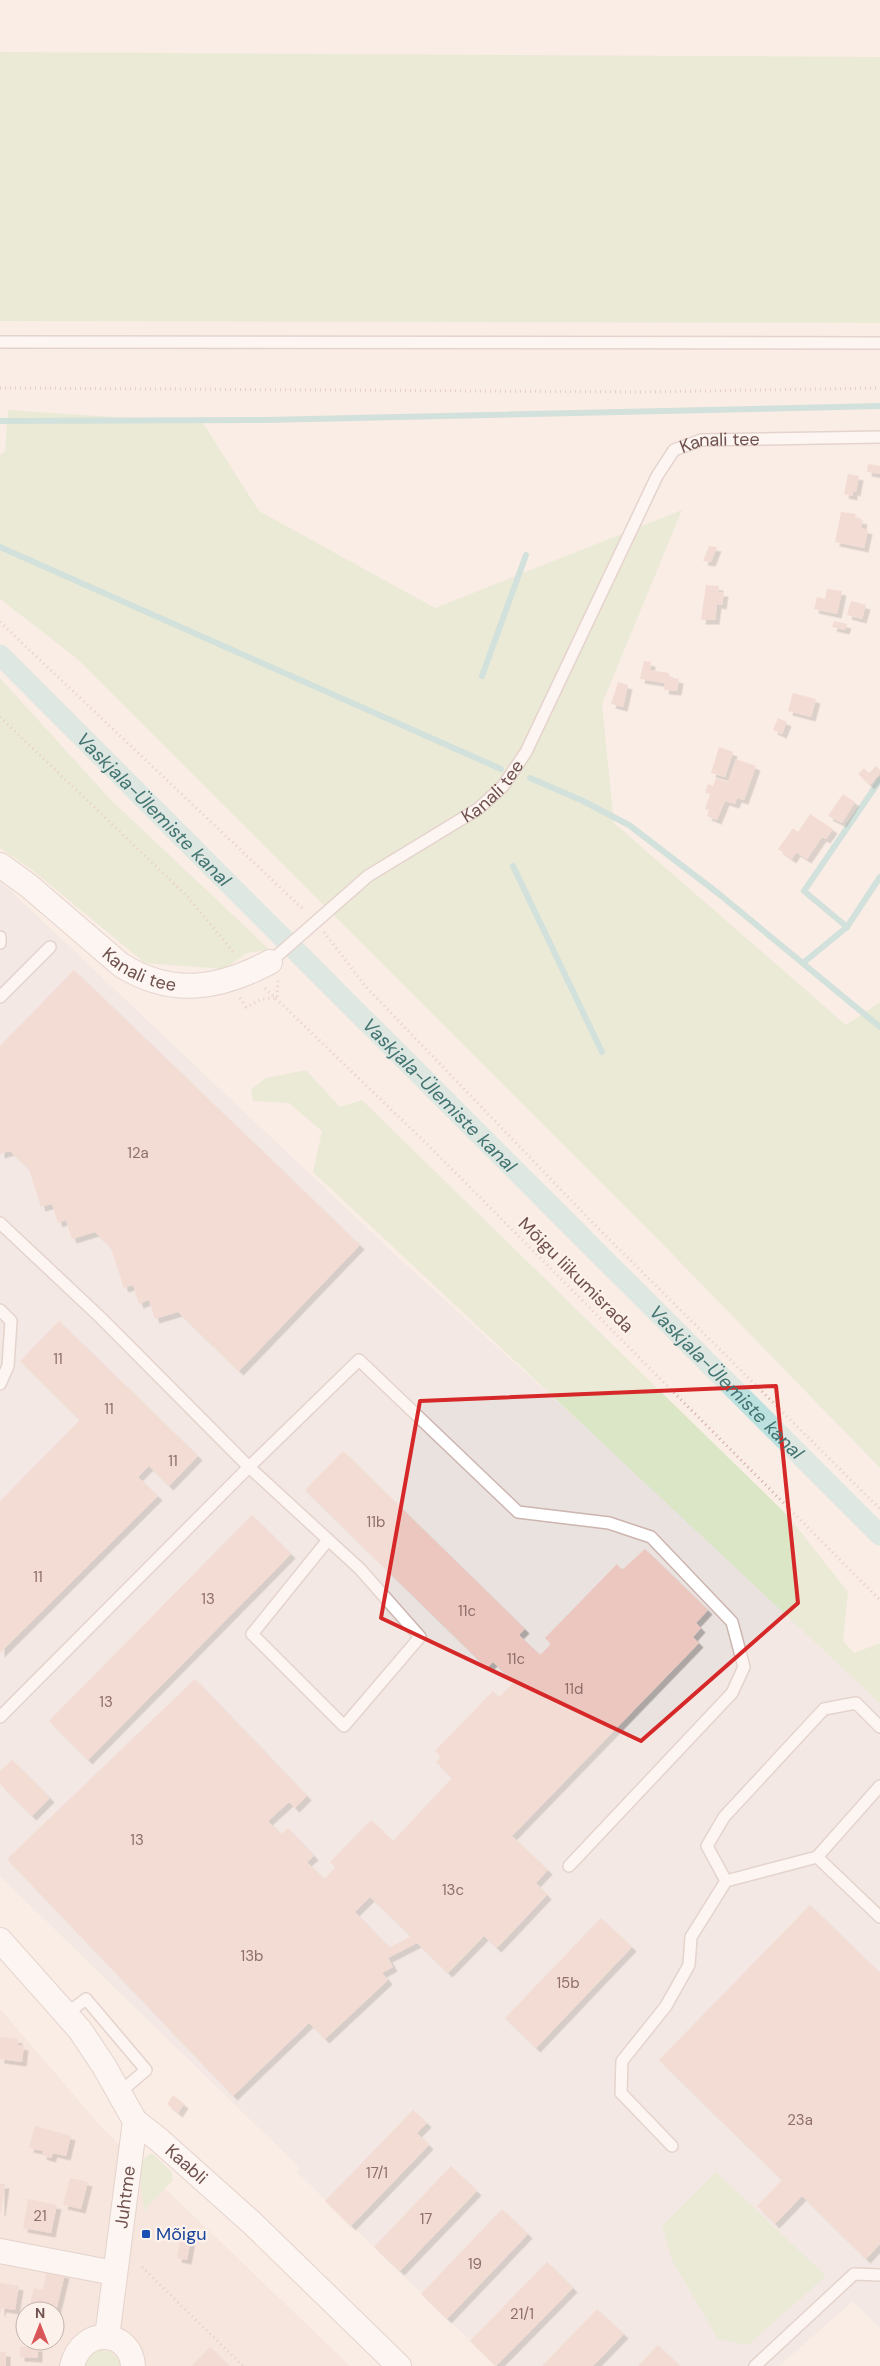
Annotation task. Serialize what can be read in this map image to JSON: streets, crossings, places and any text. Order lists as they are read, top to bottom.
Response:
{
  "streets": {
    "street": ["Kanali tee", "Kaabli", "Juhtme"],
    "path": ["Mõigu liikumisrada"]
  },
  "crossings": [
    ["Kanali tee", "Mõigu liikumisrada"],
    ["Kaabli", "Juhtme"]
  ],
  "water": ["Vaskjala-Ülemiste kanal"],
  "places": {
    "transit": ["Mõigu"]
  },
  "house_numbers": [
    "12a",
    "11",
    "11",
    "11",
    "11b",
    "11",
    "13",
    "11c",
    "11c",
    "11d",
    "13",
    "13",
    "13c",
    "13b",
    "15b",
    "23a",
    "17/1",
    "21",
    "17",
    "19",
    "21/1"
  ],
  "north": "top"
}
